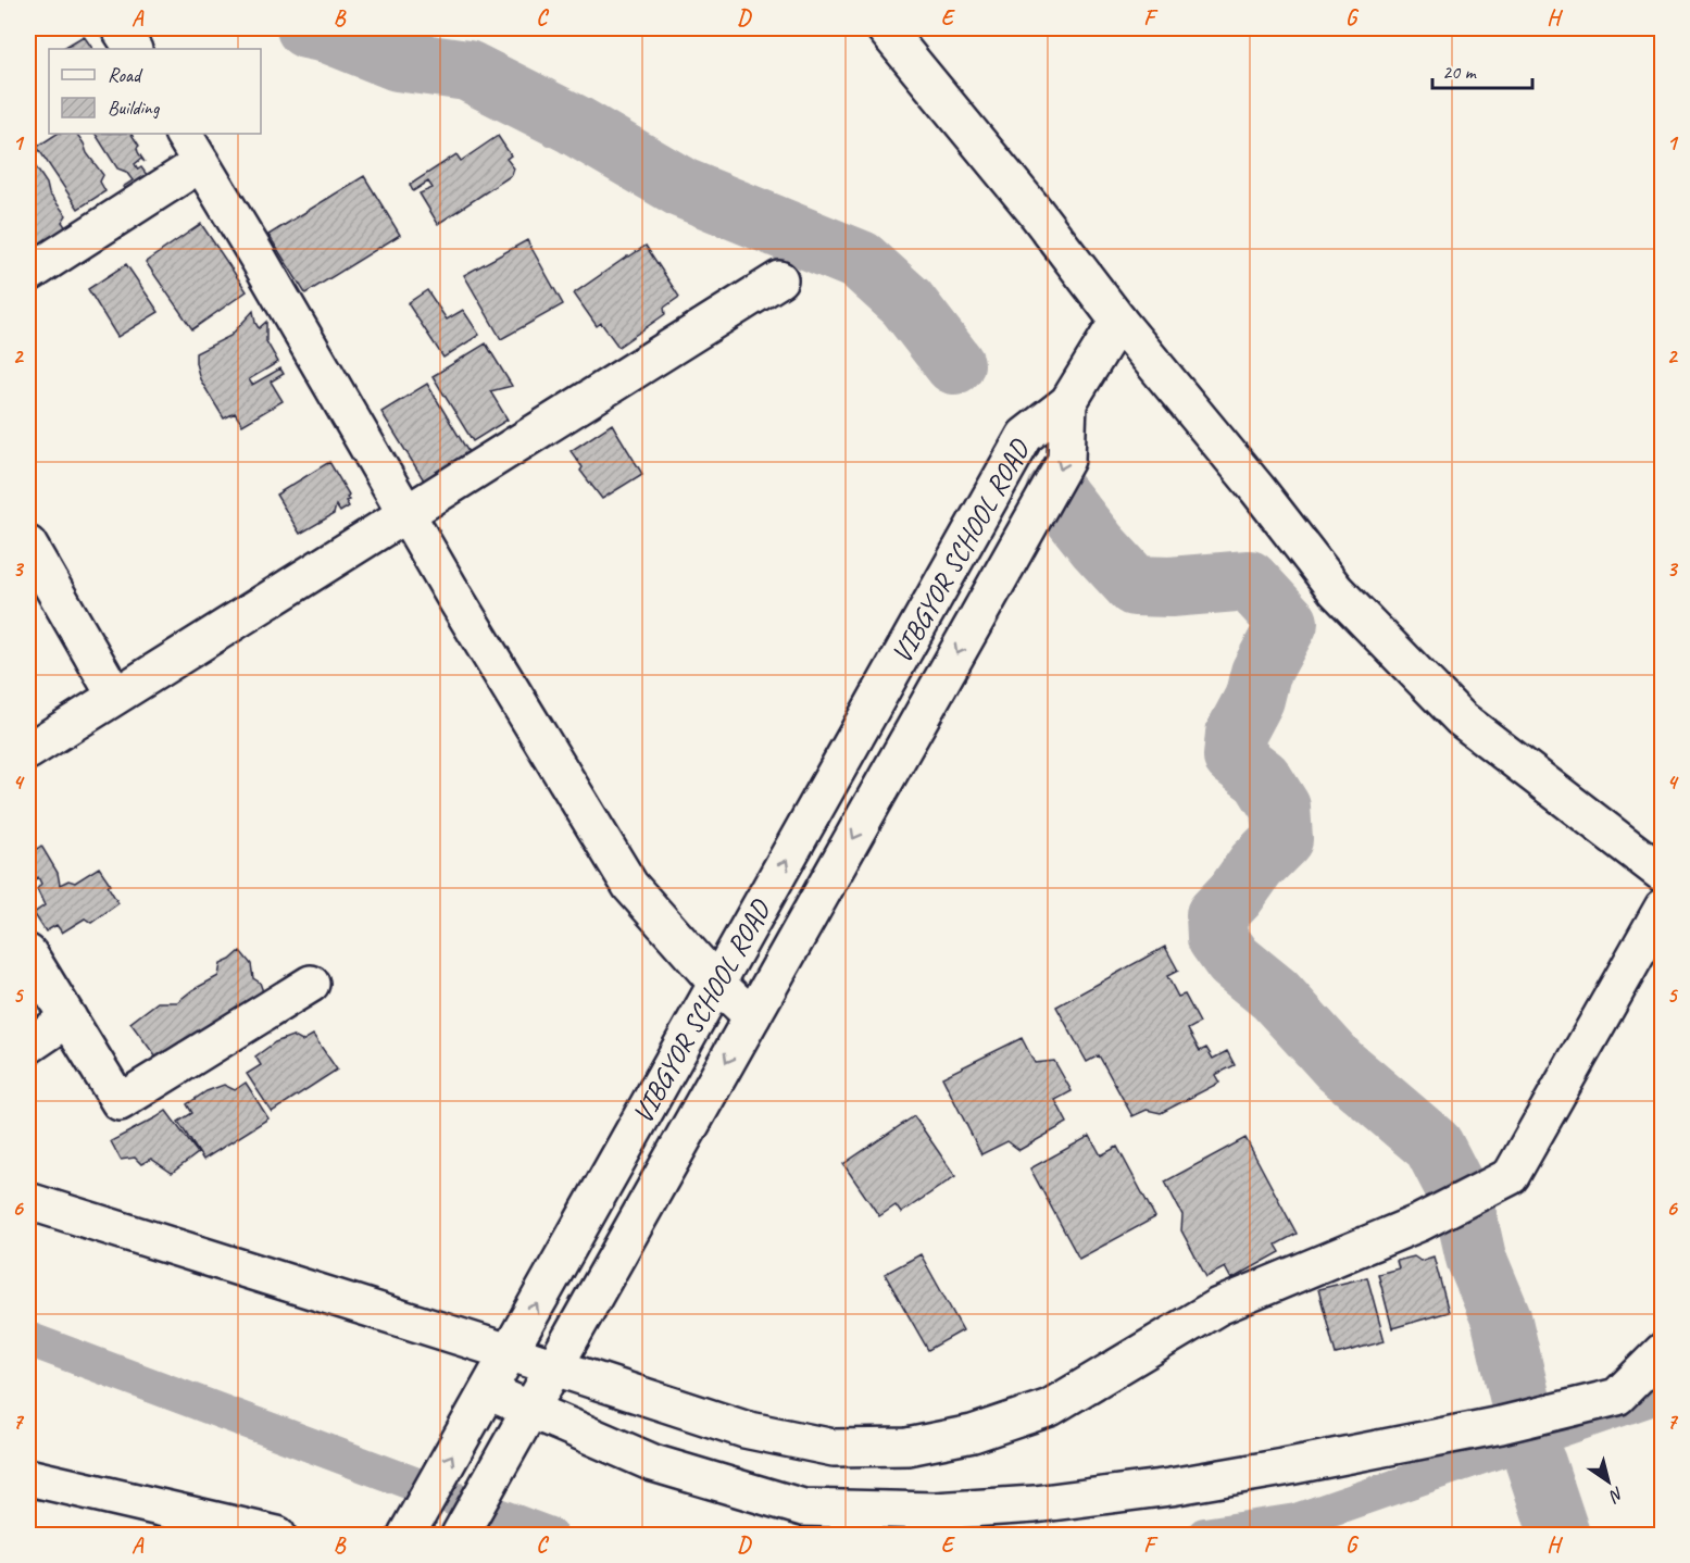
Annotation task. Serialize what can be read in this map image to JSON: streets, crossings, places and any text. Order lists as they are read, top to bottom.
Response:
{
  "streets": {
    "street": ["VIBGYOR SCHOOL ROAD"]
  },
  "legend": ["Road", "Building"],
  "scale_bar": "20 m",
  "north": "bottom right",
  "grid": {
    "columns": [
      "A",
      "B",
      "C",
      "D",
      "E",
      "F",
      "G",
      "H"
    ],
    "rows": [
      "1",
      "2",
      "3",
      "4",
      "5",
      "6",
      "7"
    ]
  }
}
